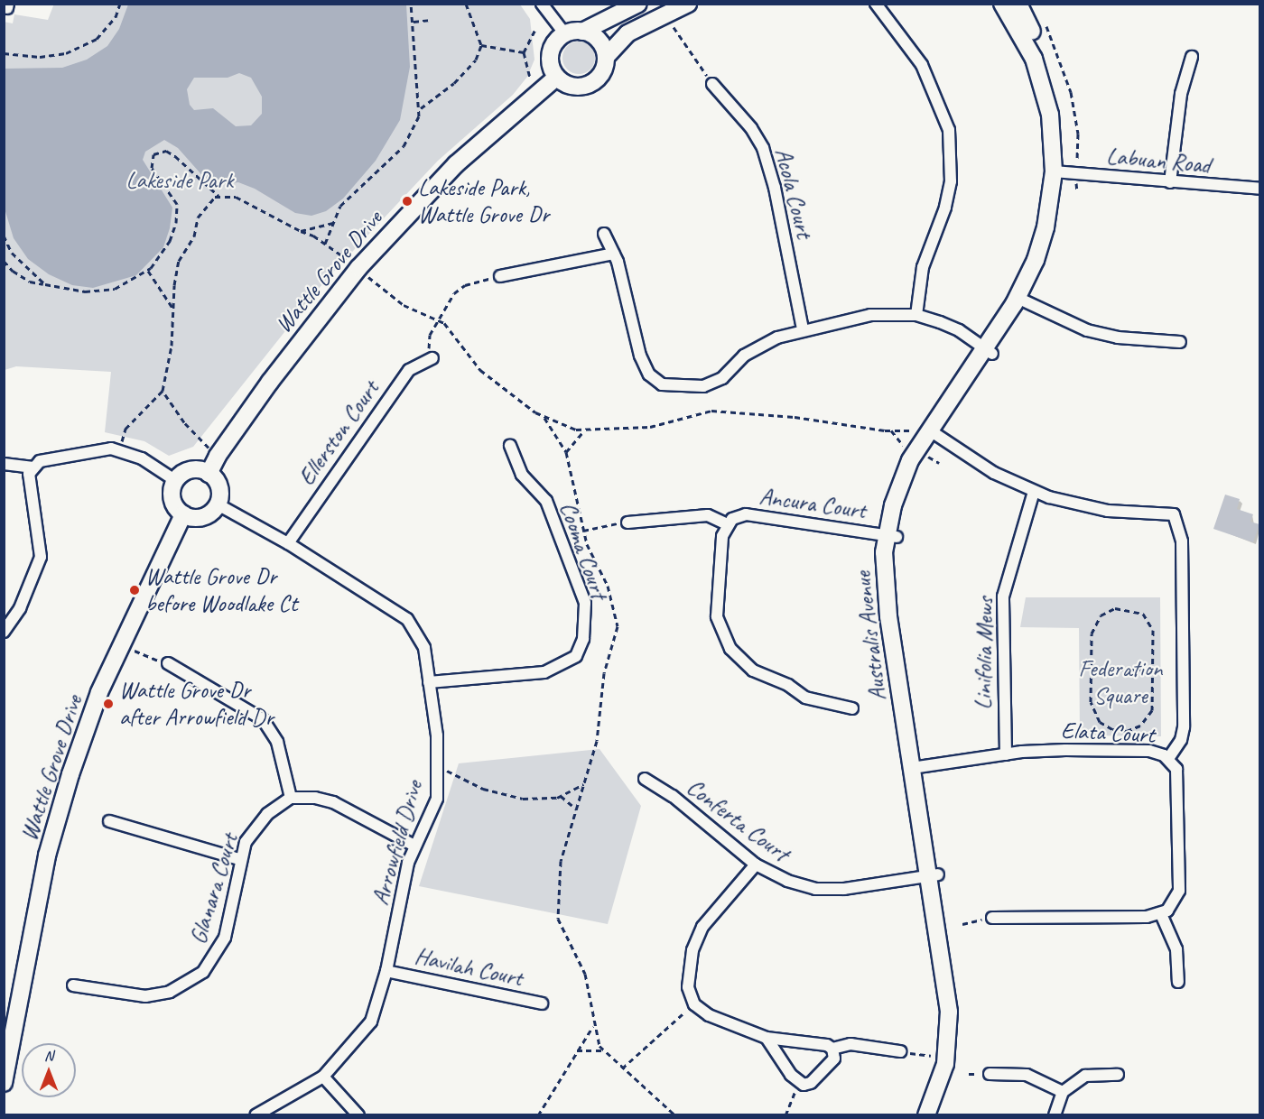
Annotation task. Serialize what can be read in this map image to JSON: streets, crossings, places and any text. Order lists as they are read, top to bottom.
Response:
{
  "streets": {
    "street": [
      "Labuan Road",
      "Acola Court",
      "Wattle Grove Drive",
      "Ellerston Court",
      "Ancura Court",
      "Cooma Court",
      "Australis Avenue",
      "Linifolia Mews",
      "Elata Court",
      "Conferta Court",
      "Arrowfield Drive",
      "Glanara Court",
      "Havilah Court"
    ]
  },
  "crossings": [
    ["Labuan Road", "Australis Avenue"],
    ["Wattle Grove Drive", "Arrowfield Drive"],
    ["Ellerston Court", "Arrowfield Drive"],
    ["Ancura Court", "Australis Avenue"],
    ["Cooma Court", "Arrowfield Drive"],
    ["Australis Avenue", "Elata Court"],
    ["Australis Avenue", "Conferta Court"],
    ["Linifolia Mews", "Elata Court"],
    ["Arrowfield Drive", "Havilah Court"]
  ],
  "parks": ["Lakeside Park", "Federation Square"],
  "places": ["Lakeside Park, Wattle Grove Dr", "Wattle Grove Dr before Woodlake Ct", "Wattle Grove Dr after Arrowfield Dr"],
  "north": "top"
}
